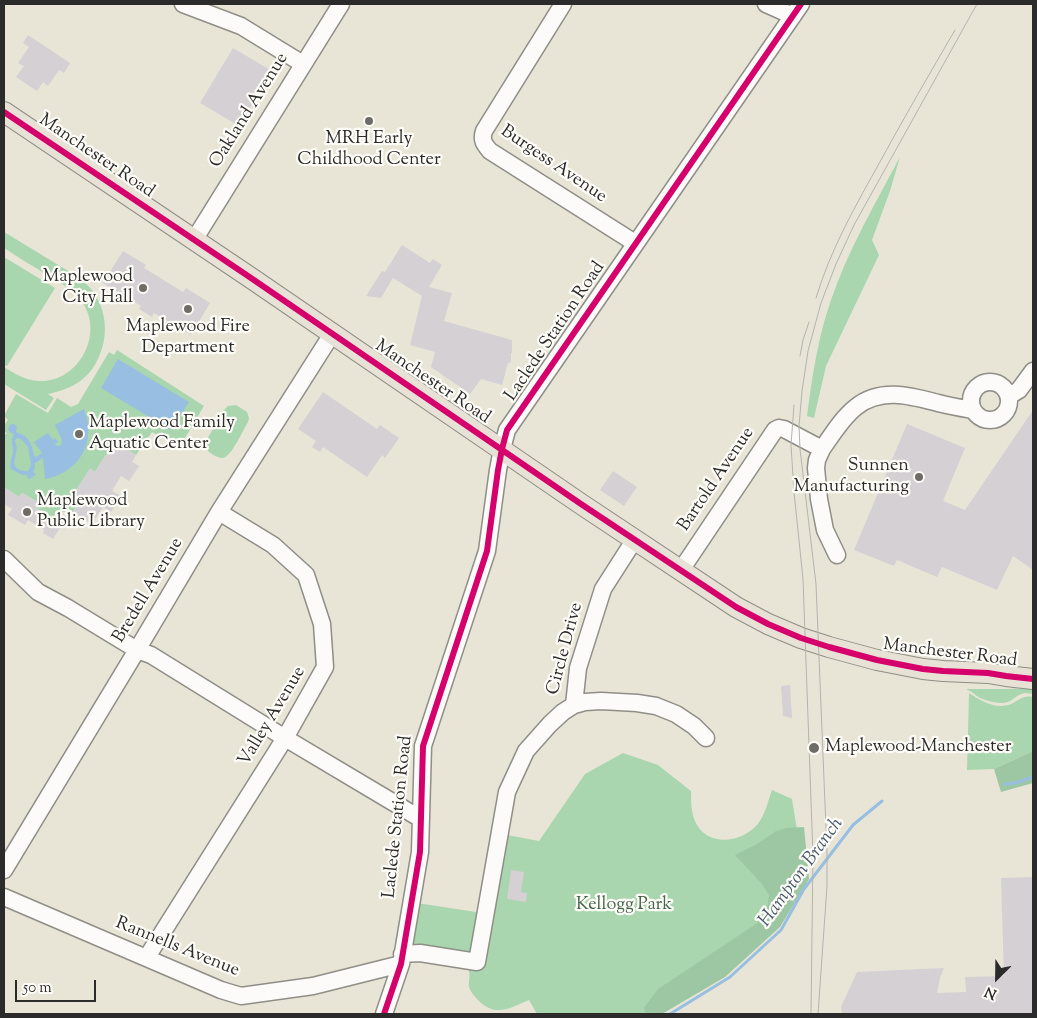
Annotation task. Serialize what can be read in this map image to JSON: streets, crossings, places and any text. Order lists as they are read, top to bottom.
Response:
{
  "streets": {
    "main road": ["Manchester Road"],
    "street": [
      "Oakland Avenue",
      "Burgess Avenue",
      "Laclede Station Road",
      "Bartold Avenue",
      "Bredell Avenue",
      "Circle Drive",
      "Valley Avenue",
      "Rannells Avenue"
    ]
  },
  "crossings": [
    ["Oakland Avenue", "Manchester Road"],
    ["Manchester Road", "Laclede Station Road"],
    ["Manchester Road", "Bartold Avenue"],
    ["Manchester Road", "Bredell Avenue"],
    ["Manchester Road", "Circle Drive"],
    ["Burgess Avenue", "Laclede Station Road"],
    ["Laclede Station Road", "Rannells Avenue"],
    ["Bredell Avenue", "Valley Avenue"],
    ["Circle Drive", "Rannells Avenue"],
    ["Valley Avenue", "Rannells Avenue"]
  ],
  "water": ["Hampton Branch"],
  "parks": ["Kellogg Park"],
  "places": [
    "MRH Early Childhood Center",
    "Maplewood City Hall",
    "Maplewood Fire Department",
    "Maplewood Family Aquatic Center",
    "Sunnen Manufacturing",
    "Maplewood Public Library",
    "Maplewood-Manchester"
  ],
  "scale_bar": "50 m",
  "north": "bottom left"
}
